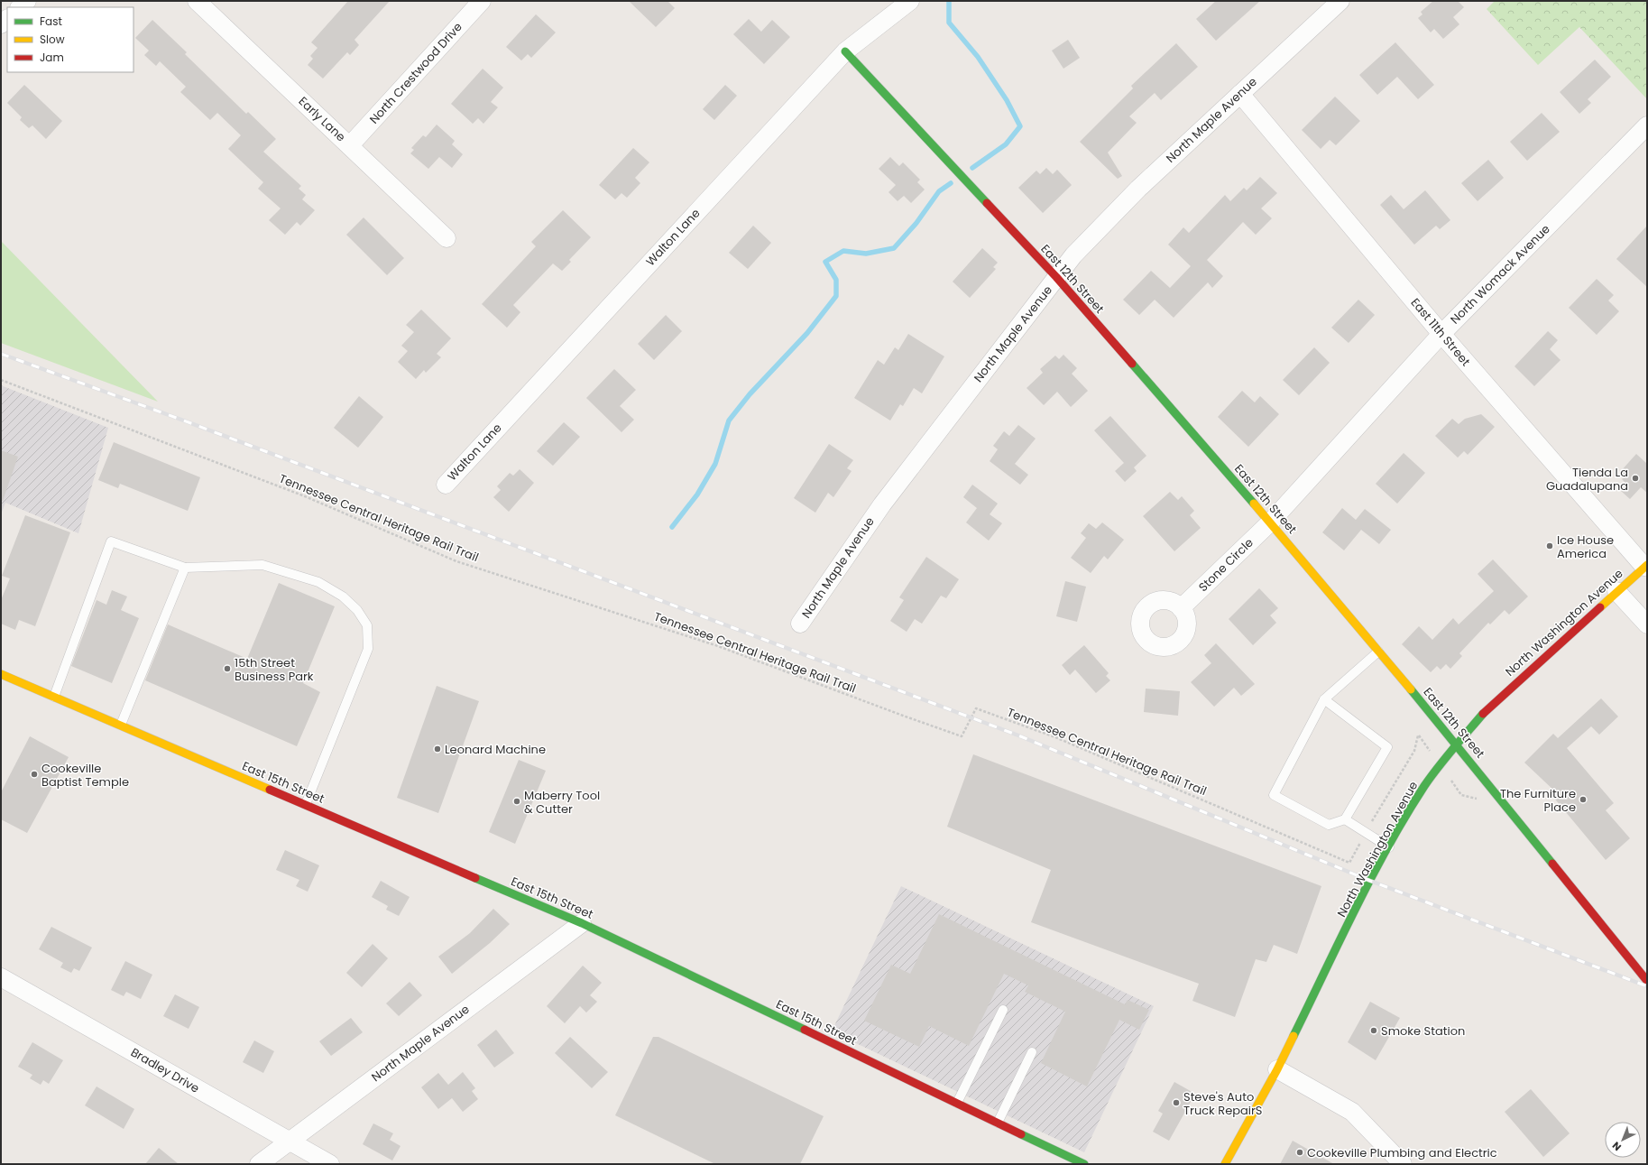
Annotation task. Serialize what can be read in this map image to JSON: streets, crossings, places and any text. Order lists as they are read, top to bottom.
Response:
{
  "streets": {
    "street": [
      "North Crestwood Drive",
      "Early Lane",
      "North Maple Avenue",
      "Walton Lane",
      "North Womack Avenue",
      "East 12th Street",
      "East 11th Street",
      "Stone Circle",
      "North Washington Avenue",
      "East 15th Street",
      "Bradley Drive"
    ],
    "path": ["Tennessee Central Heritage Rail Trail"]
  },
  "crossings": [
    ["North Crestwood Drive", "Early Lane"],
    ["North Maple Avenue", "East 12th Street"],
    ["North Maple Avenue", "East 11th Street"],
    ["North Maple Avenue", "East 15th Street"],
    ["North Maple Avenue", "Bradley Drive"],
    ["Walton Lane", "East 12th Street"],
    ["North Womack Avenue", "East 12th Street"],
    ["North Womack Avenue", "East 11th Street"],
    ["North Womack Avenue", "Stone Circle"],
    ["East 12th Street", "Stone Circle"],
    ["East 12th Street", "North Washington Avenue"],
    ["East 11th Street", "North Washington Avenue"]
  ],
  "places": [
    "Tienda La Guadalupana",
    "Ice House America",
    "15th Street Business Park",
    "Leonard Machine",
    "Cookeville Baptist Temple",
    "The Furniture Place",
    "Maberry Tool & Cutter",
    "Smoke Station",
    "Steve's Auto Truck RepairS",
    "Cookeville Plumbing and Electric"
  ],
  "legend": ["Fast", "Slow", "Jam"],
  "north": "bottom left"
}
